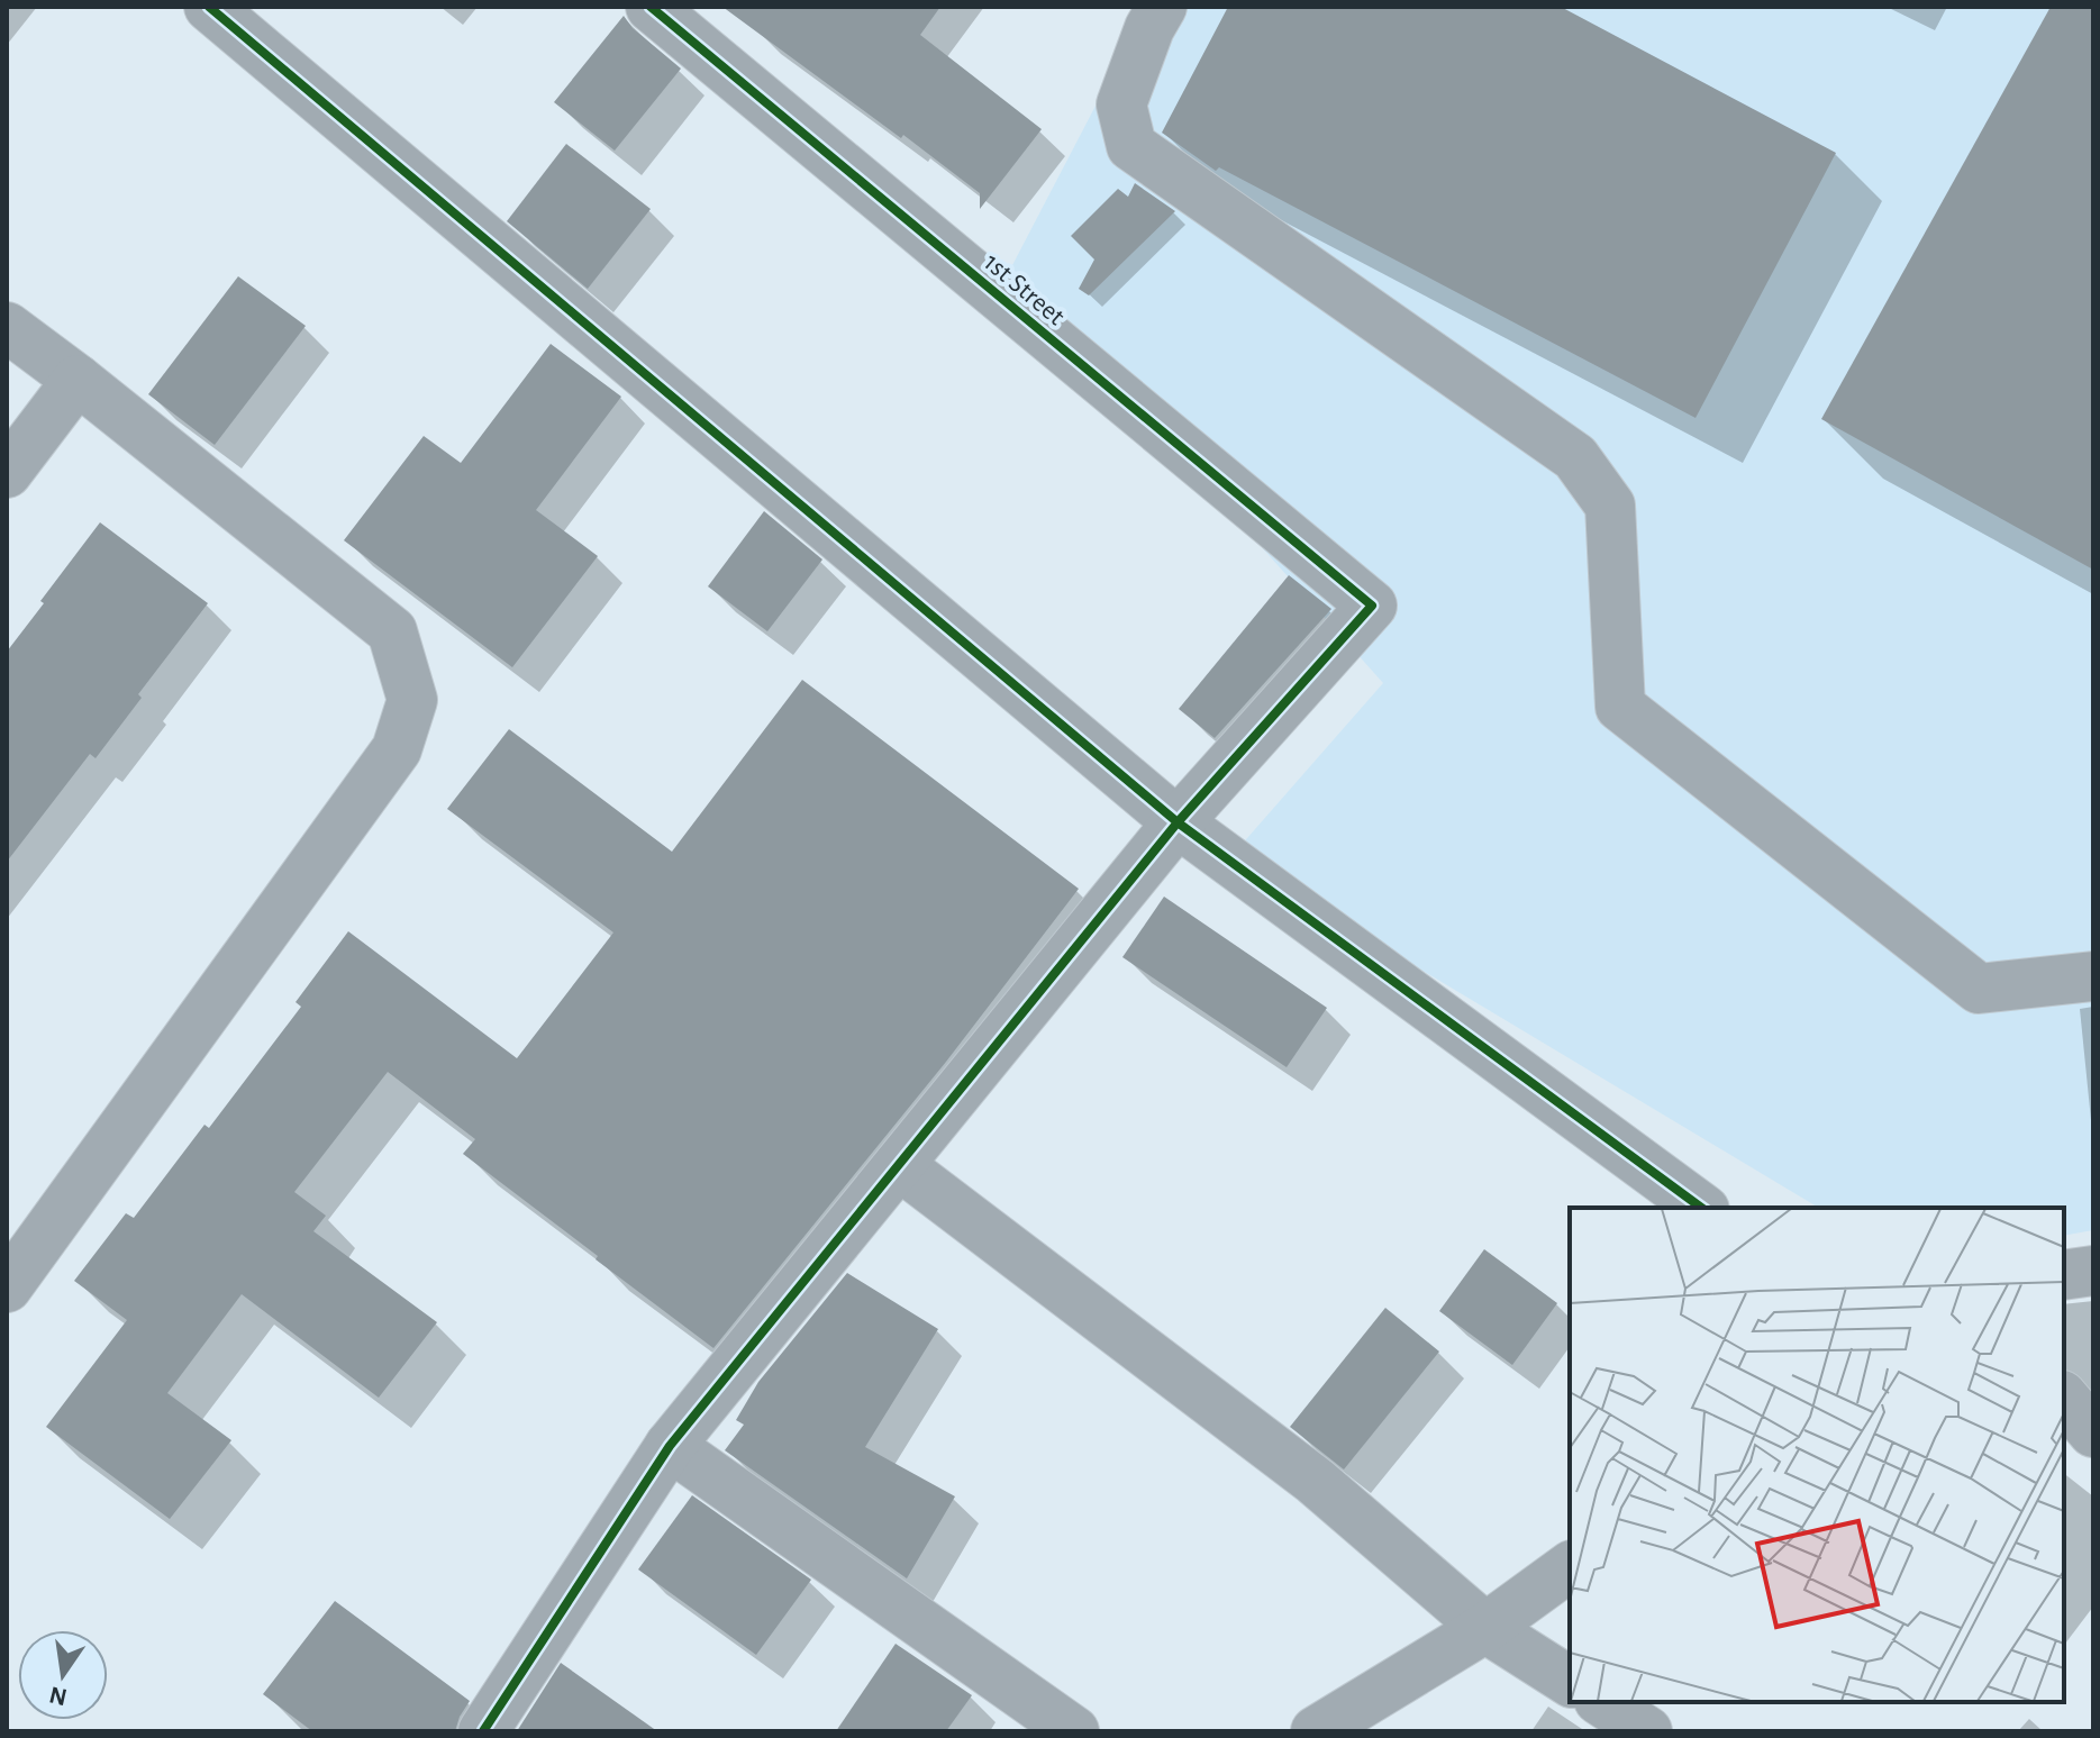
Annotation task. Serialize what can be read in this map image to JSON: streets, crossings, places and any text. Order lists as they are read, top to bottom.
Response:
{
  "streets": {
    "street": ["1st Street"]
  },
  "north": "bottom"
}
